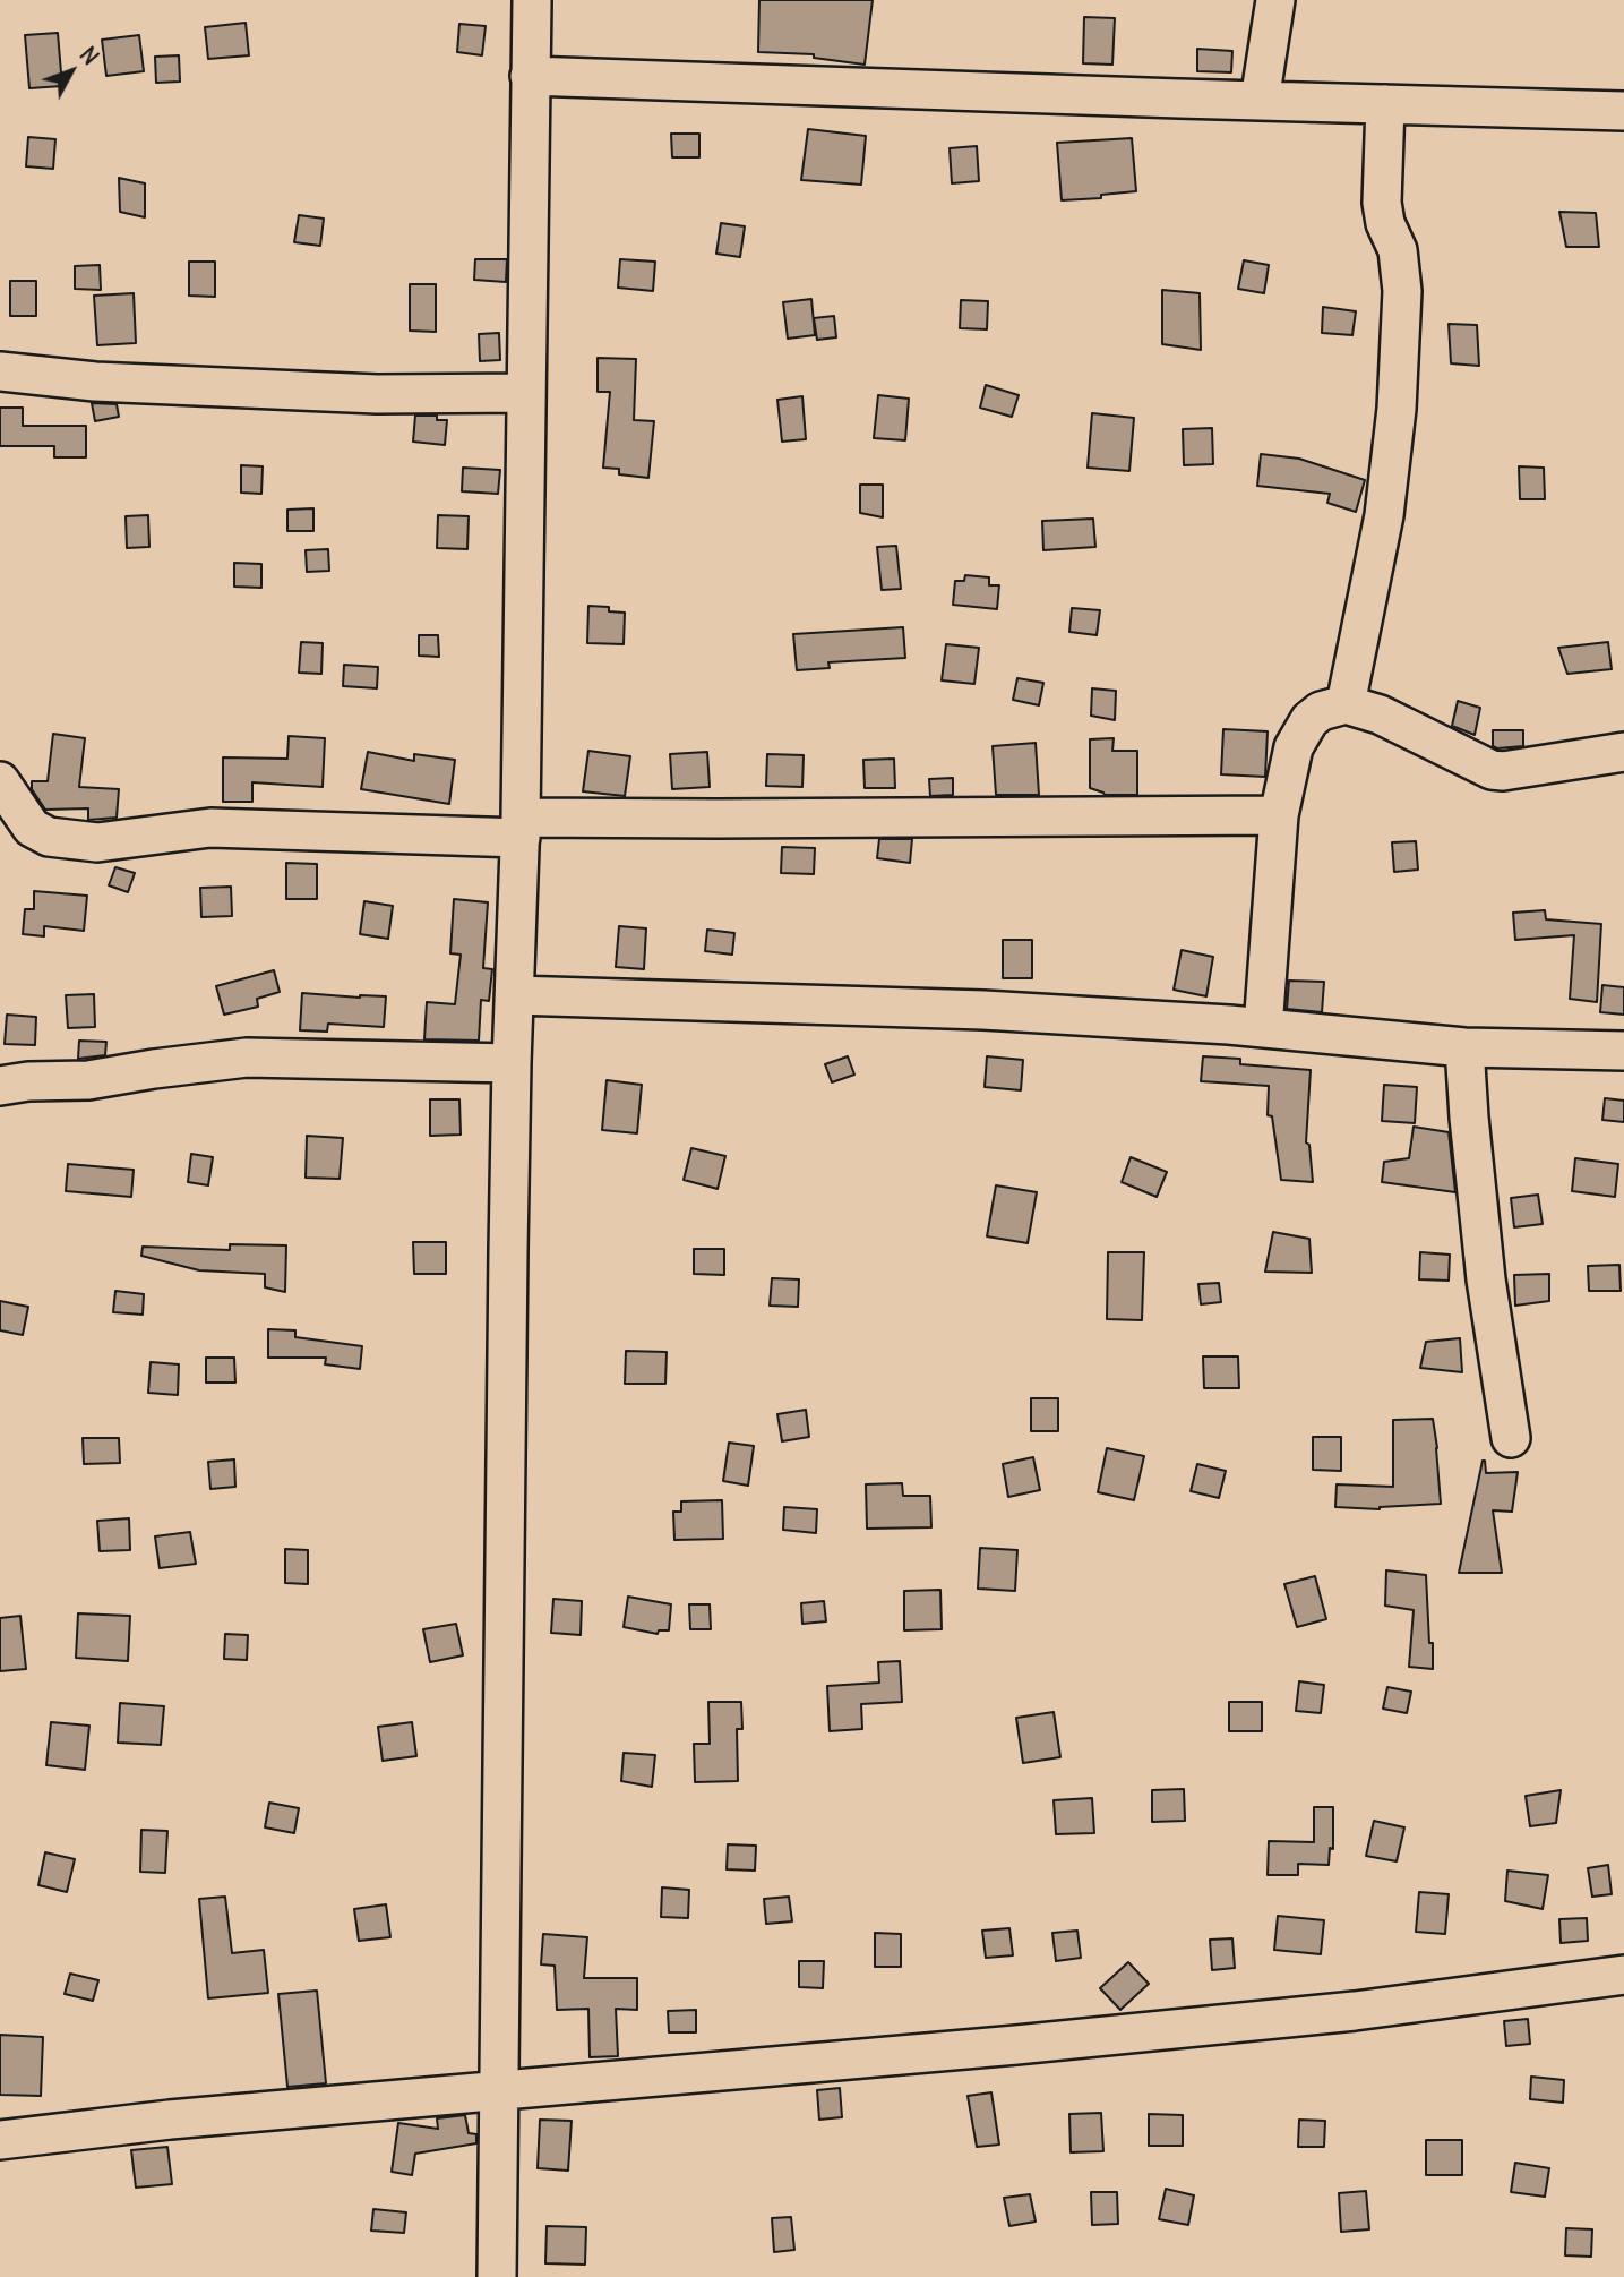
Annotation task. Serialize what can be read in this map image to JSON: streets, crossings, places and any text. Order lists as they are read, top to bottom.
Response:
{
  "north": "top right"
}
